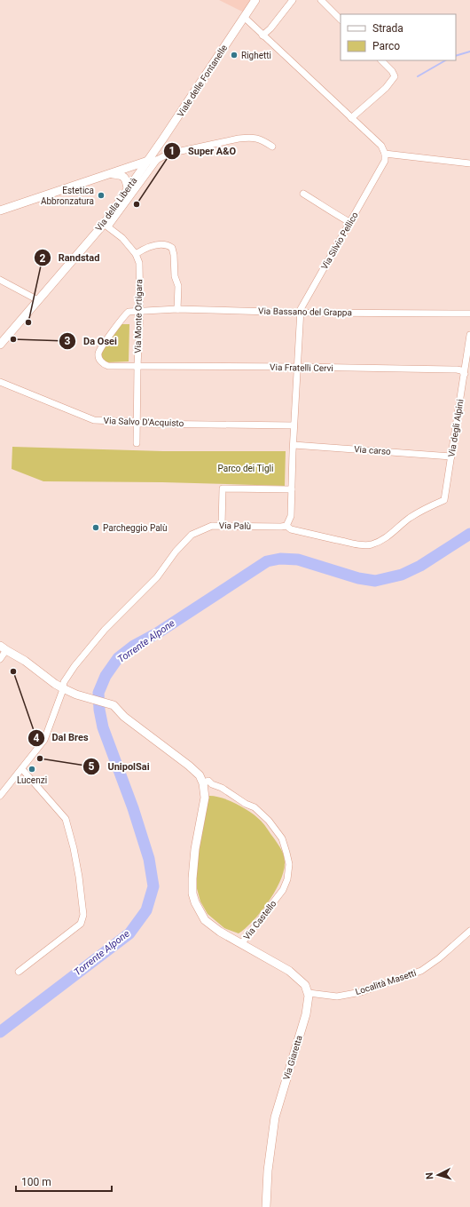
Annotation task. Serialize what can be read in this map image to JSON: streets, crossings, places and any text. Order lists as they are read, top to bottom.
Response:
{
  "streets": {
    "street": [
      "Viale delle Fontanelle",
      "Via della Libertà",
      "Via Silvio Pellico",
      "Via Bassano del Grappa",
      "Via Monte Ortigara",
      "Via Fratelli Cervi",
      "Via Salvo D'Acquisto",
      "Via degli Alpini",
      "Via carso",
      "Via Palù",
      "Via Castello",
      "Località Masetti",
      "Via Giaretta"
    ]
  },
  "crossings": [
    ["Viale delle Fontanelle", "Via della Libertà"],
    ["Via della Libertà", "Via Monte Ortigara"],
    ["Via Silvio Pellico", "Via Bassano del Grappa"],
    ["Via Silvio Pellico", "Via Fratelli Cervi"],
    ["Via Silvio Pellico", "Via Salvo D'Acquisto"],
    ["Via Silvio Pellico", "Via carso"],
    ["Via Silvio Pellico", "Via Palù"],
    ["Via Bassano del Grappa", "Via Monte Ortigara"],
    ["Via Bassano del Grappa", "Via Fratelli Cervi"],
    ["Via Monte Ortigara", "Via Fratelli Cervi"],
    ["Via Monte Ortigara", "Via Salvo D'Acquisto"],
    ["Via Fratelli Cervi", "Via degli Alpini"],
    ["Via degli Alpini", "Via carso"],
    ["Via degli Alpini", "Via Palù"],
    ["Località Masetti", "Via Giaretta"]
  ],
  "water": ["Torrente Alpone"],
  "parks": ["Parco dei Tigli"],
  "places": [
    "Righetti",
    "Estetica Abbronzatura",
    "Super A&O",
    "Randstad",
    "Da Osei",
    "Parcheggio Palù",
    "Dal Bres",
    "UnipolSai",
    "Lucenzi"
  ],
  "legend": ["Strada", "Parco"],
  "scale_bar": "100 m",
  "north": "left"
}
